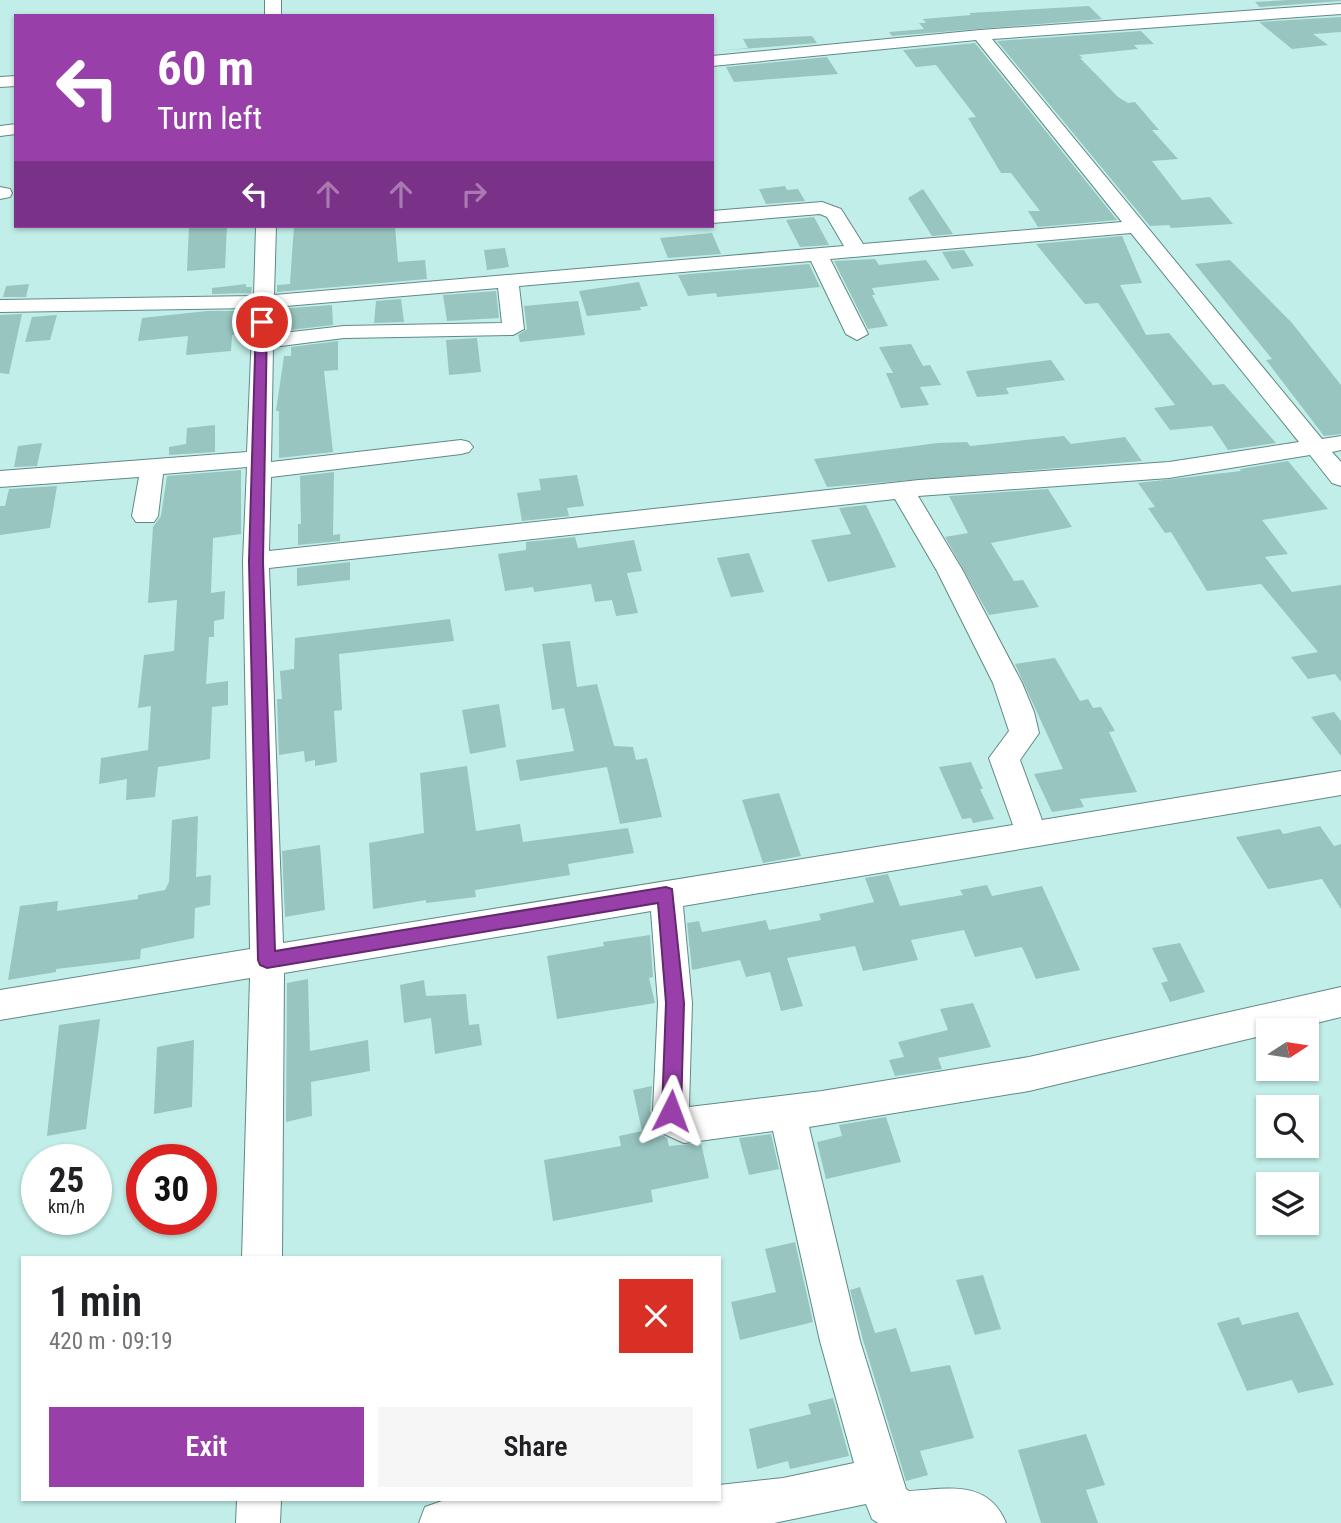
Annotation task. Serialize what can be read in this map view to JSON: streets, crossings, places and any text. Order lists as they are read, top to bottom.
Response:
{
  "north": "right",
  "page": {
    "turn": ["60 m", "Turn left"],
    "speed": "25 km/h",
    "limit": "30",
    "heading": ["1 min", "420 m · 09:19"],
    "buttons": ["Exit", "Share"]
  }
}
